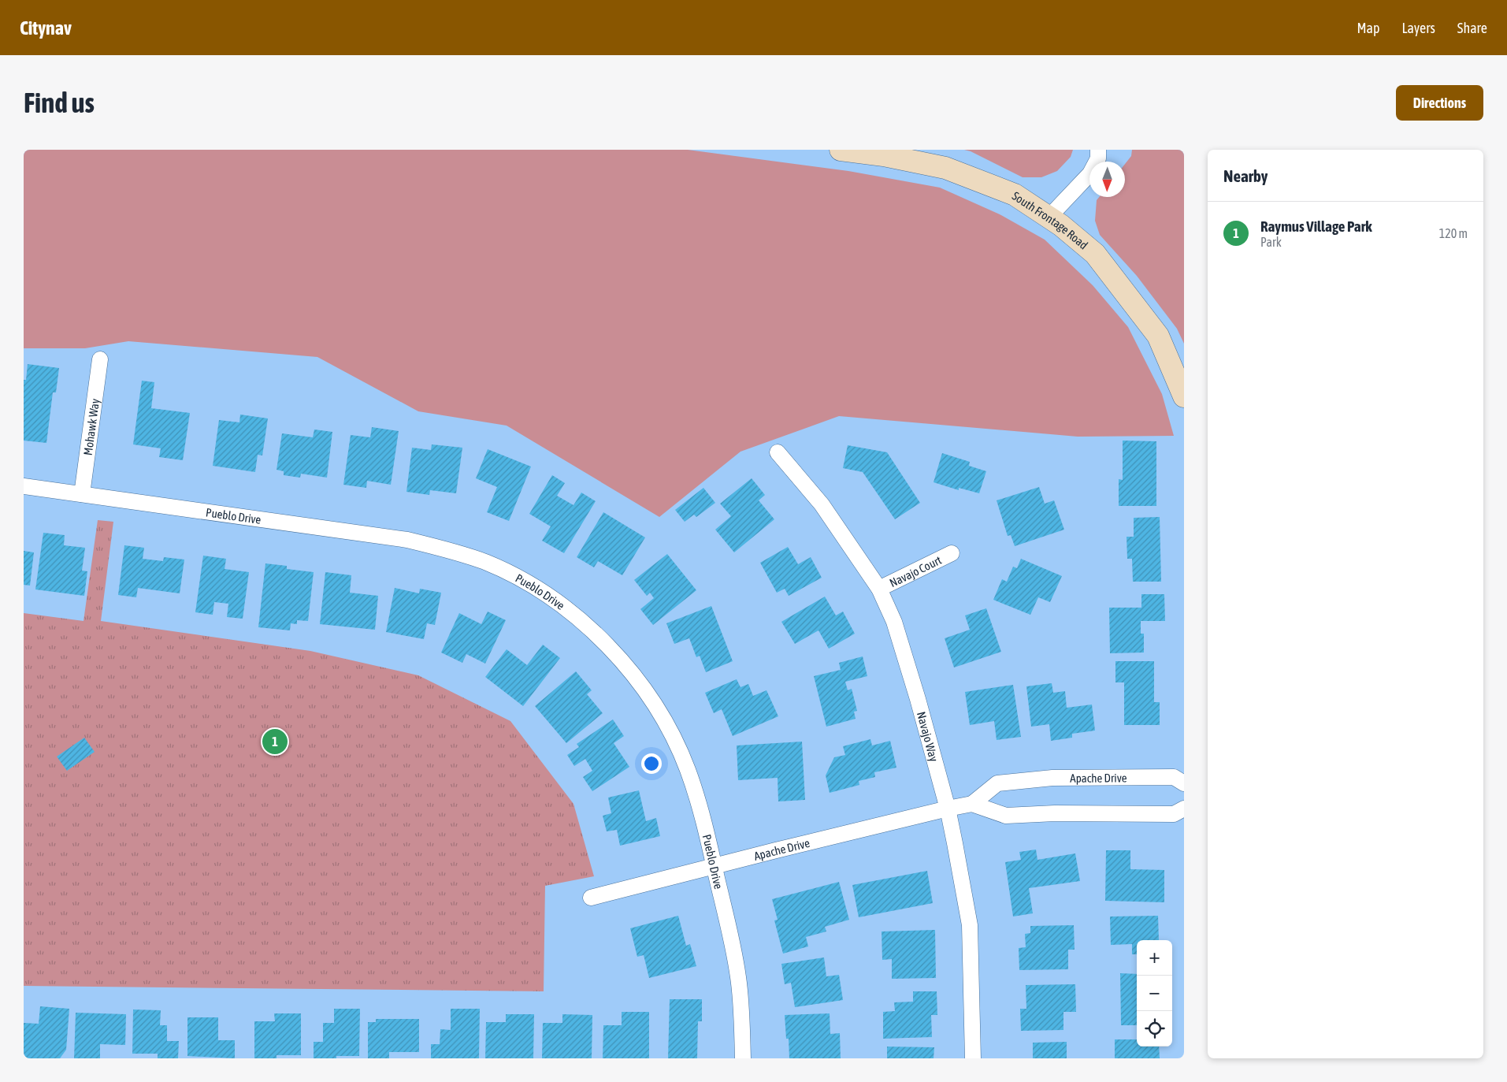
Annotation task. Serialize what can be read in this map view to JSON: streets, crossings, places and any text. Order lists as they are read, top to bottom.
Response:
{
  "streets": {
    "street": [
      "South Frontage Road",
      "Mohawk Way",
      "Pueblo Drive",
      "Navajo Court",
      "Navajo Way",
      "Apache Drive"
    ]
  },
  "crossings": [
    ["Mohawk Way", "Pueblo Drive"],
    ["Pueblo Drive", "Apache Drive"],
    ["Navajo Court", "Navajo Way"],
    ["Navajo Way", "Apache Drive"]
  ],
  "north": "bottom",
  "page": {
    "header": "Citynav",
    "nav": ["Map", "Layers", "Share"],
    "buttons": "Directions",
    "title": "Find us",
    "heading": "Nearby",
    "list": [
      {
        "mark": "1",
        "name": "Raymus Village Park",
        "note": "Park",
        "value": "120 m"
      }
    ],
    "pins": "1",
    "map_buttons": ["+", "−"]
  }
}
